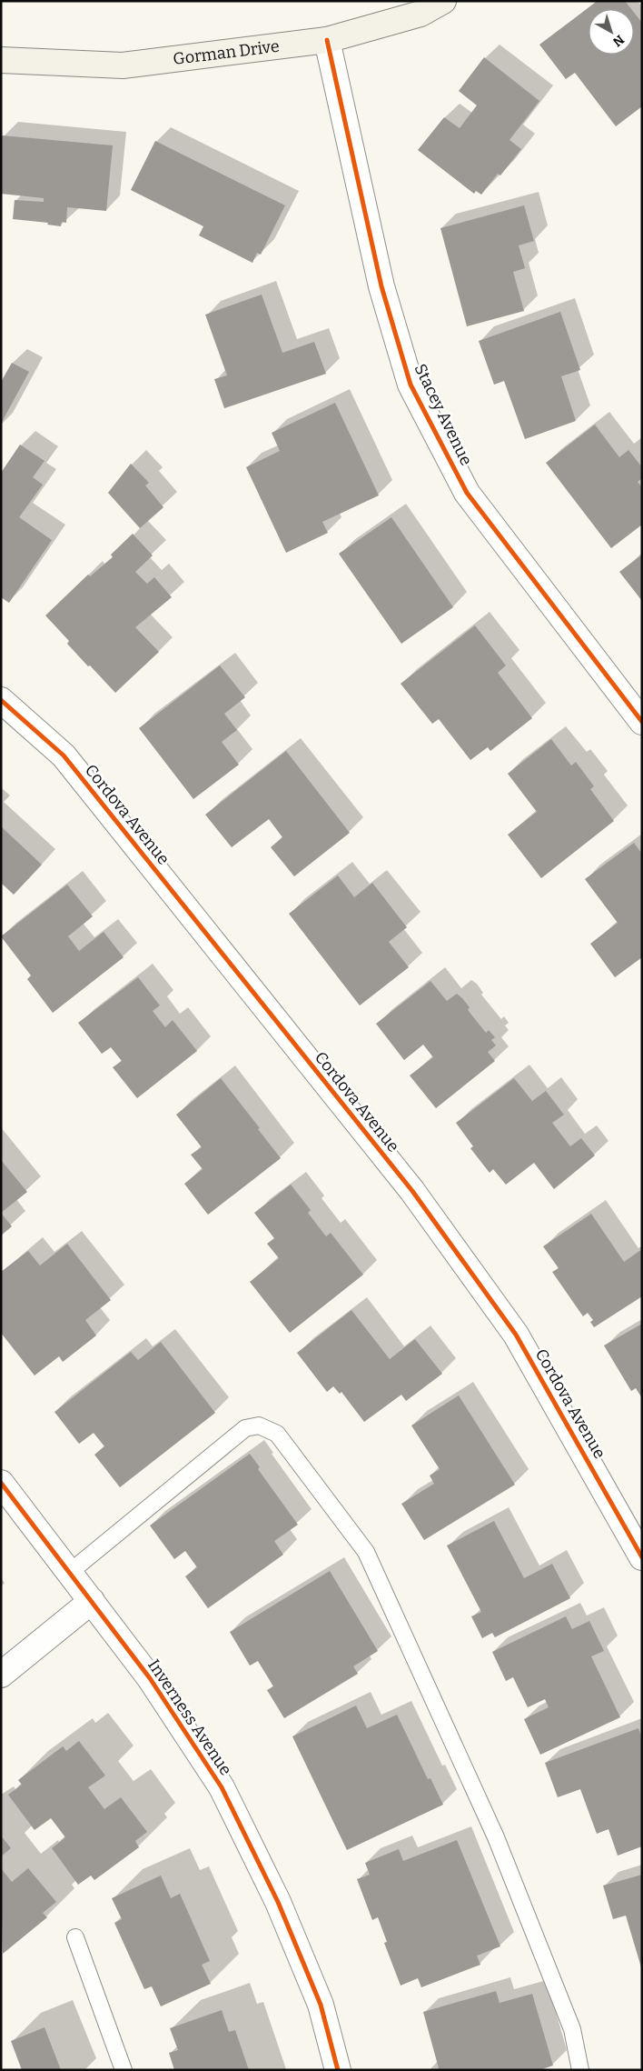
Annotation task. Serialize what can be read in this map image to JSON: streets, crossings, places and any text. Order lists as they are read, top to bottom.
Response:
{
  "streets": {
    "street": [
      "Gorman Drive",
      "Stacey Avenue",
      "Cordova Avenue",
      "Inverness Avenue"
    ]
  },
  "crossings": [
    ["Gorman Drive", "Stacey Avenue"]
  ],
  "north": "bottom right"
}
